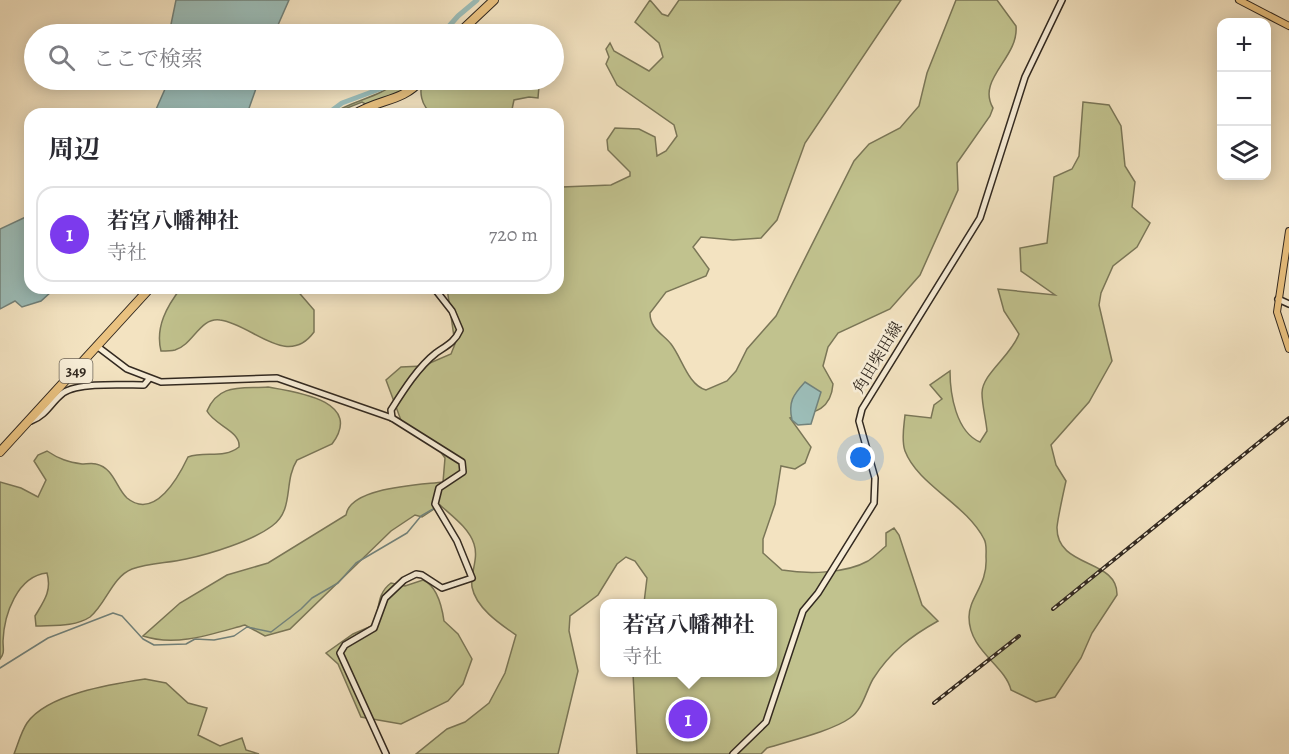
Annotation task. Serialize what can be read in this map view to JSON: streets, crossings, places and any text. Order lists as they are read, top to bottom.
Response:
{
  "streets": {
    "highway": ["349"],
    "street": ["角田柴田線"]
  },
  "page": {
    "map_buttons": ["+", "−"],
    "search": "ここで検索",
    "heading": "周辺",
    "list": [
      {
        "mark": "1",
        "name": "若宮八幡神社",
        "note": "寺社",
        "value": "720 m"
      }
    ],
    "popup": ["若宮八幡神社", "寺社"],
    "pins": "1"
  }
}
